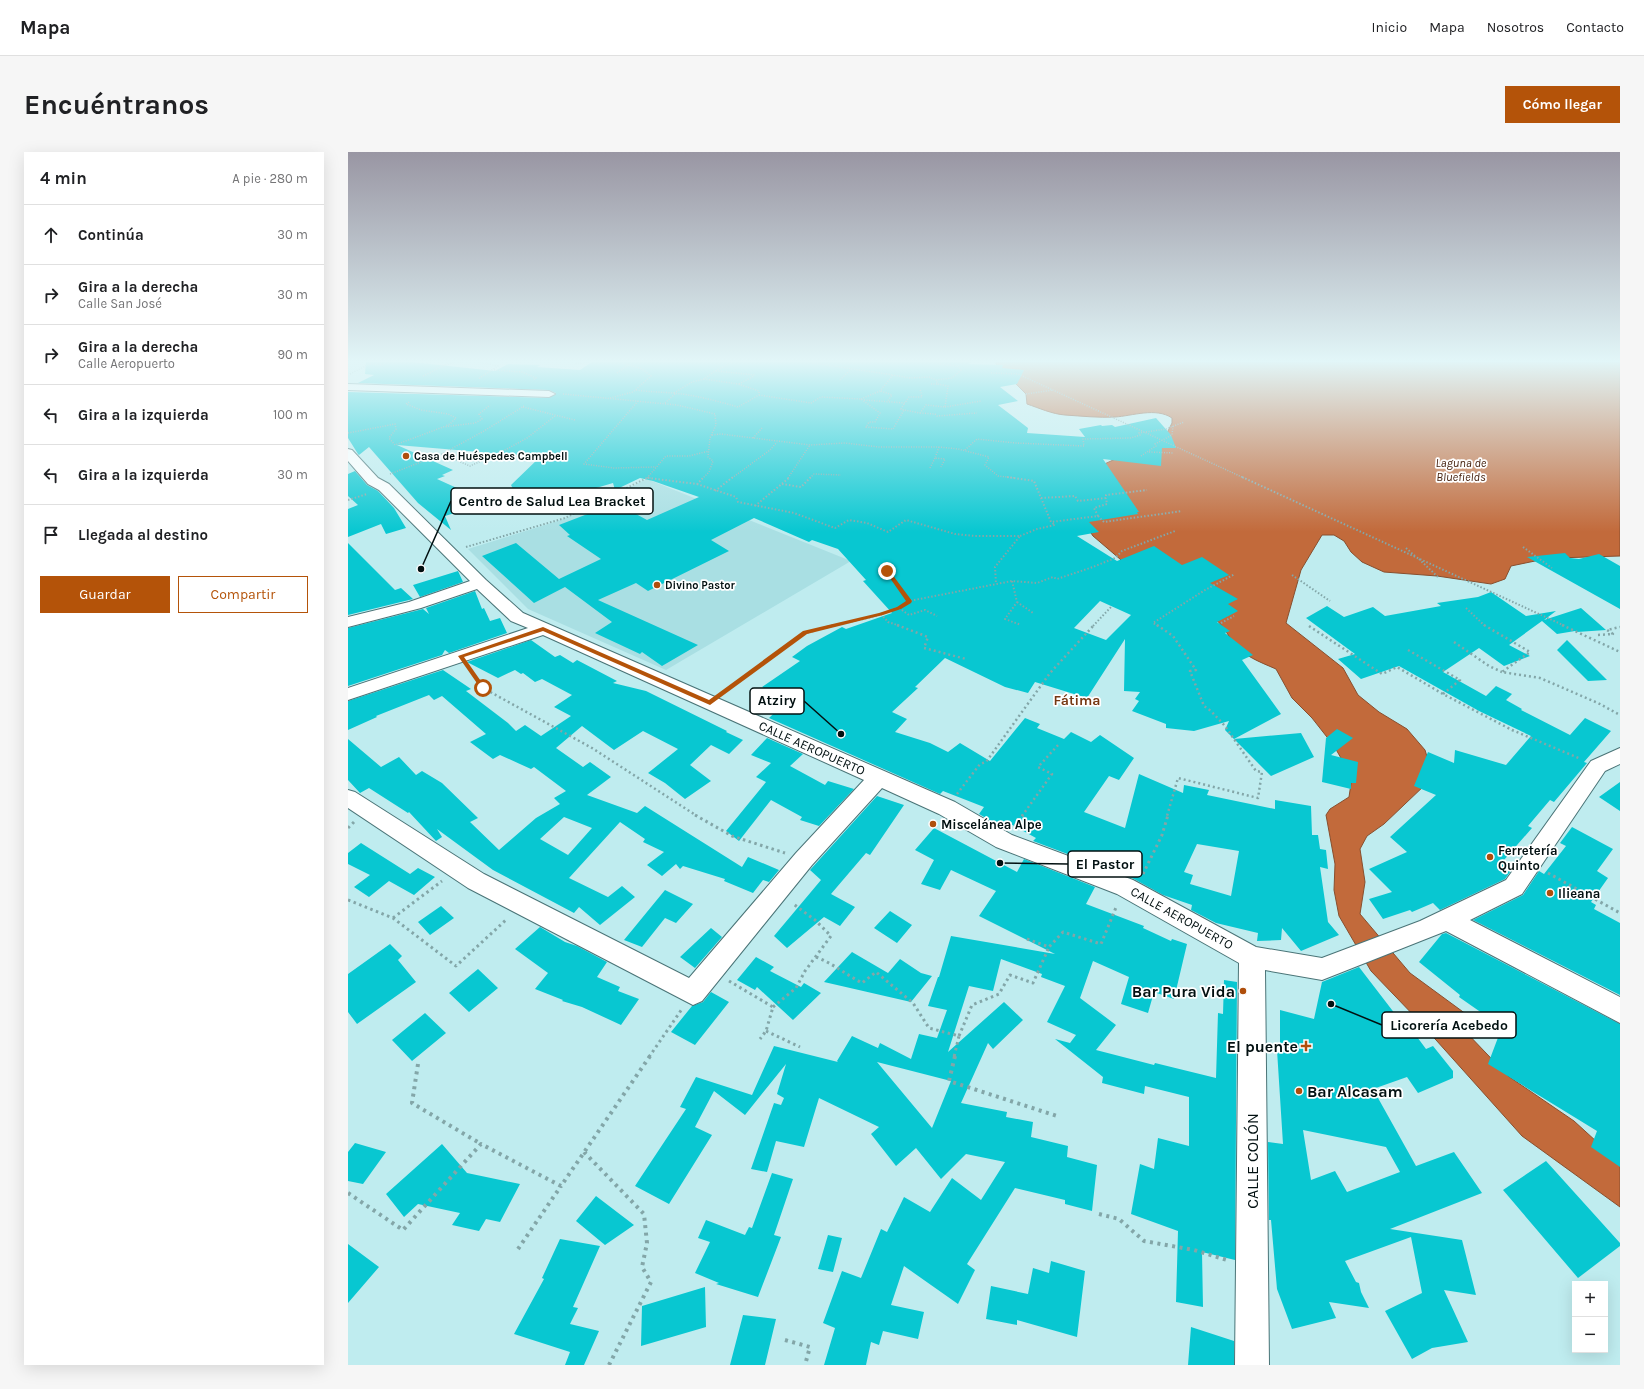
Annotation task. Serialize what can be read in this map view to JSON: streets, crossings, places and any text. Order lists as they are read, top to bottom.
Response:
{
  "streets": {
    "street": ["CALLE AEROPUERTO", "CALLE COLÓN"]
  },
  "crossings": [
    ["CALLE AEROPUERTO", "CALLE COLÓN"]
  ],
  "districts": ["Fátima"],
  "water": ["Laguna de Bluefields"],
  "places": {
    "other": [
      "Casa de Huéspedes Campbell",
      "Centro de Salud Lea Bracket",
      "Divino Pastor",
      "Atziry",
      "Miscelánea Alpe",
      "Ferretería Quinto",
      "El Pastor",
      "Ilieana",
      "Bar Pura Vida",
      "Licorería Acebedo",
      "Bar Alcasam"
    ],
    "health": ["El puente"]
  },
  "page": {
    "header": "Mapa",
    "nav": [
      "Inicio",
      "Mapa",
      "Nosotros",
      "Contacto"
    ],
    "buttons": [
      "Cómo llegar",
      ["Guardar", "Compartir"]
    ],
    "title": "Encuéntranos",
    "heading": ["4 min", "A pie · 280 m"],
    "list": [
      ["Continúa", "30 m"],
      ["Gira a la derecha", "Calle San José", "30 m"],
      ["Gira a la derecha", "Calle Aeropuerto", "90 m"],
      ["Gira a la izquierda", "100 m"],
      ["Gira a la izquierda", "30 m"],
      "Llegada al destino"
    ],
    "map_buttons": ["+", "−"]
  }
}
